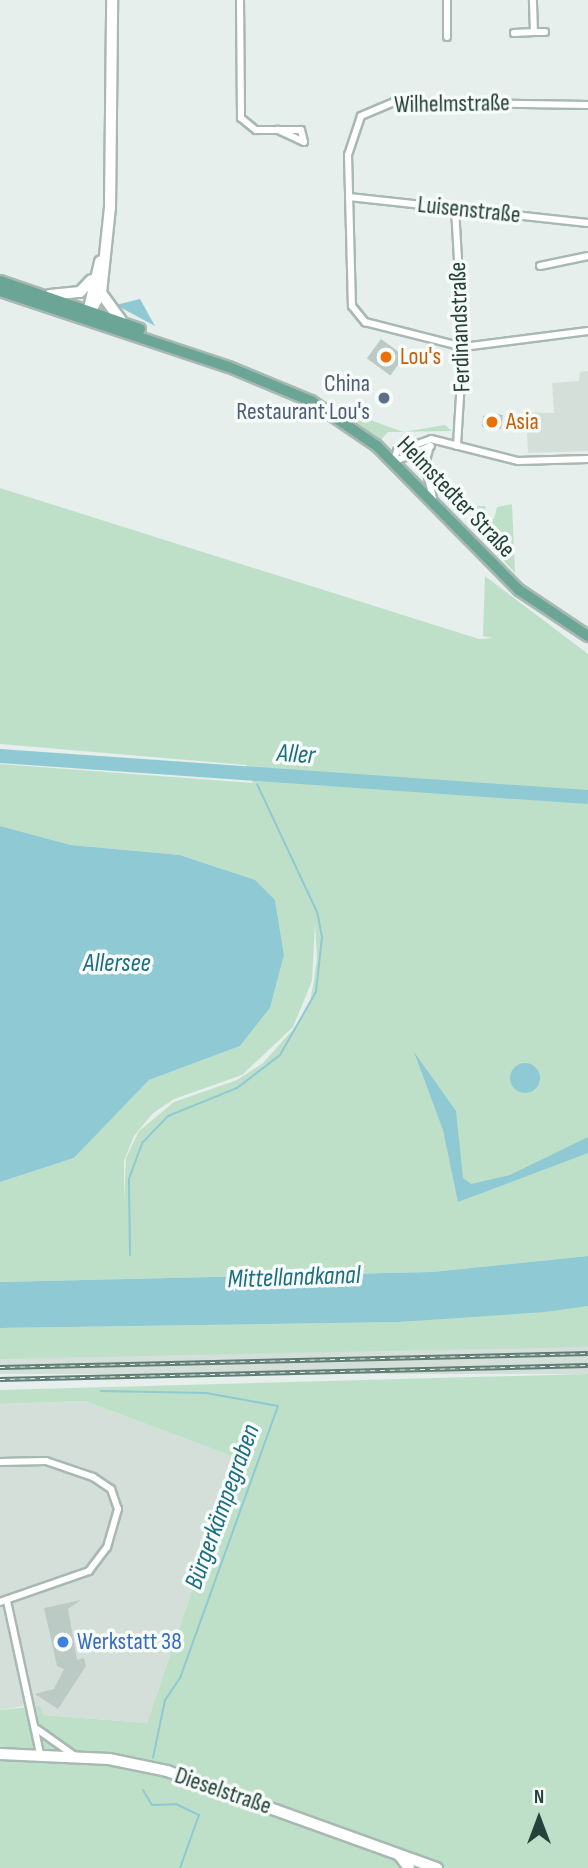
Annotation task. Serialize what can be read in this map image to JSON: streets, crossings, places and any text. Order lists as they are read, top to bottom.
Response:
{
  "streets": {
    "main road": ["Helmstedter Straße", "Dieselstraße"],
    "street": ["Wilhelmstraße", "Luisenstraße", "Ferdinandstraße"]
  },
  "crossings": [
    ["Wilhelmstraße", "Luisenstraße"],
    ["Wilhelmstraße", "Ferdinandstraße"],
    ["Luisenstraße", "Ferdinandstraße"]
  ],
  "water": [
    "Aller",
    "Allersee",
    "Mittellandkanal",
    "Bürgerkämpegraben"
  ],
  "places": [
    "Lou's",
    "China Restaurant Lou's",
    "Asia",
    "Werkstatt 38"
  ],
  "north": "top"
}
